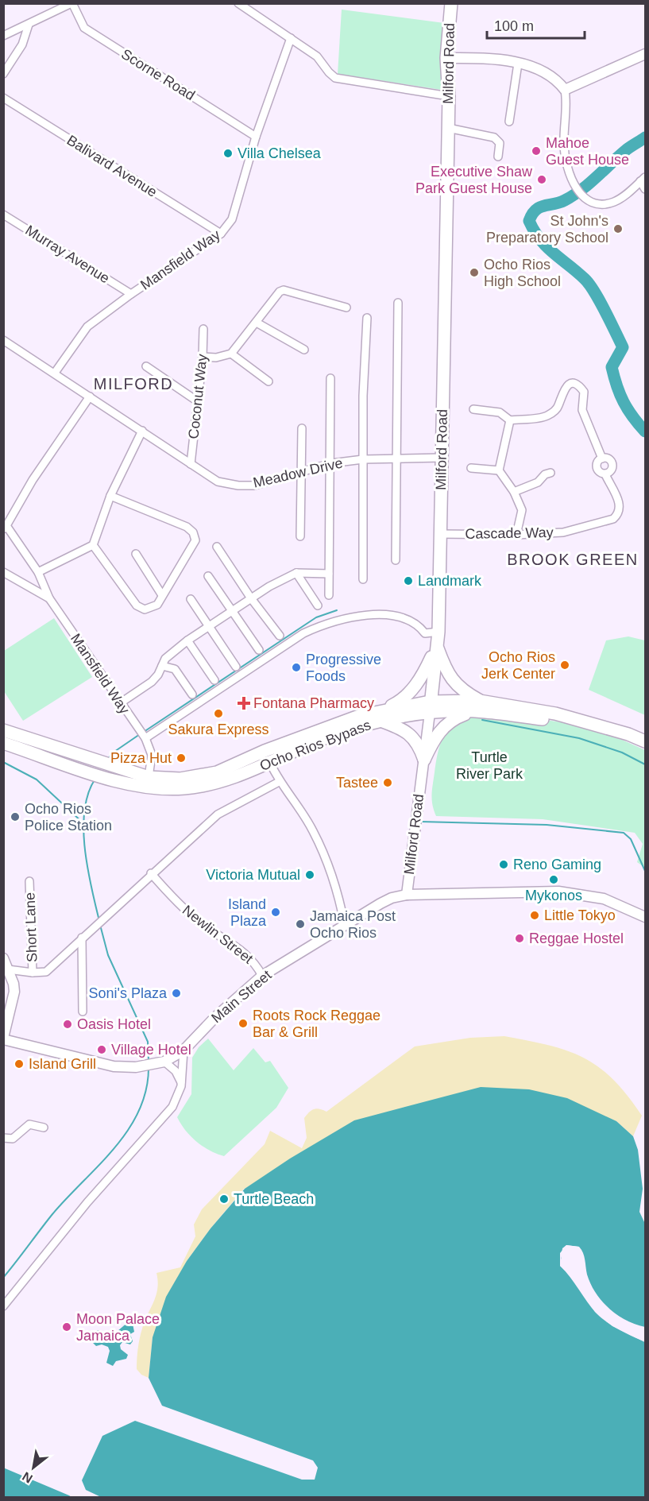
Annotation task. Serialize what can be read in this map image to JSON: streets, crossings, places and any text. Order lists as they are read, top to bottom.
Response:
{
  "streets": {
    "main road": ["Milford Road", "Ocho Rios Bypass"],
    "street": [
      "Scorne Road",
      "Balivard Avenue",
      "Murray Avenue",
      "Mansfield Way",
      "Coconut Way",
      "Meadow Drive",
      "Cascade Way",
      "Short Lane",
      "Newlin Street",
      "Main Street"
    ]
  },
  "crossings": [
    ["Milford Road", "Meadow Drive"],
    ["Milford Road", "Cascade Way"],
    ["Milford Road", "Ocho Rios Bypass"],
    ["Milford Road", "Main Street"],
    ["Scorne Road", "Mansfield Way"],
    ["Balivard Avenue", "Mansfield Way"],
    ["Murray Avenue", "Mansfield Way"],
    ["Mansfield Way", "Meadow Drive"],
    ["Mansfield Way", "Ocho Rios Bypass"],
    ["Coconut Way", "Meadow Drive"],
    ["Newlin Street", "Main Street"]
  ],
  "districts": ["MILFORD", "BROOK GREEN"],
  "parks": ["Turtle River Park"],
  "places": {
    "other": [
      "Mahoe Guest House",
      "Villa Chelsea",
      "Executive Shaw Park Guest House",
      "St John's Preparatory School",
      "Ocho Rios High School",
      "Landmark",
      "Ocho Rios Jerk Center",
      "Progressive Foods",
      "Sakura Express",
      "Pizza Hut",
      "Tastee",
      "Ocho Rios Police Station",
      "Reno Gaming",
      "Victoria Mutual",
      "Mykonos",
      "Island Plaza",
      "Little Tokyo",
      "Jamaica Post Ocho Rios",
      "Reggae Hostel",
      "Soni's Plaza",
      "Roots Rock Reggae Bar & Grill",
      "Oasis Hotel",
      "Village Hotel",
      "Island Grill",
      "Turtle Beach",
      "Moon Palace Jamaica"
    ],
    "health": ["Fontana Pharmacy"]
  },
  "scale_bar": "100 m",
  "north": "bottom left"
}
